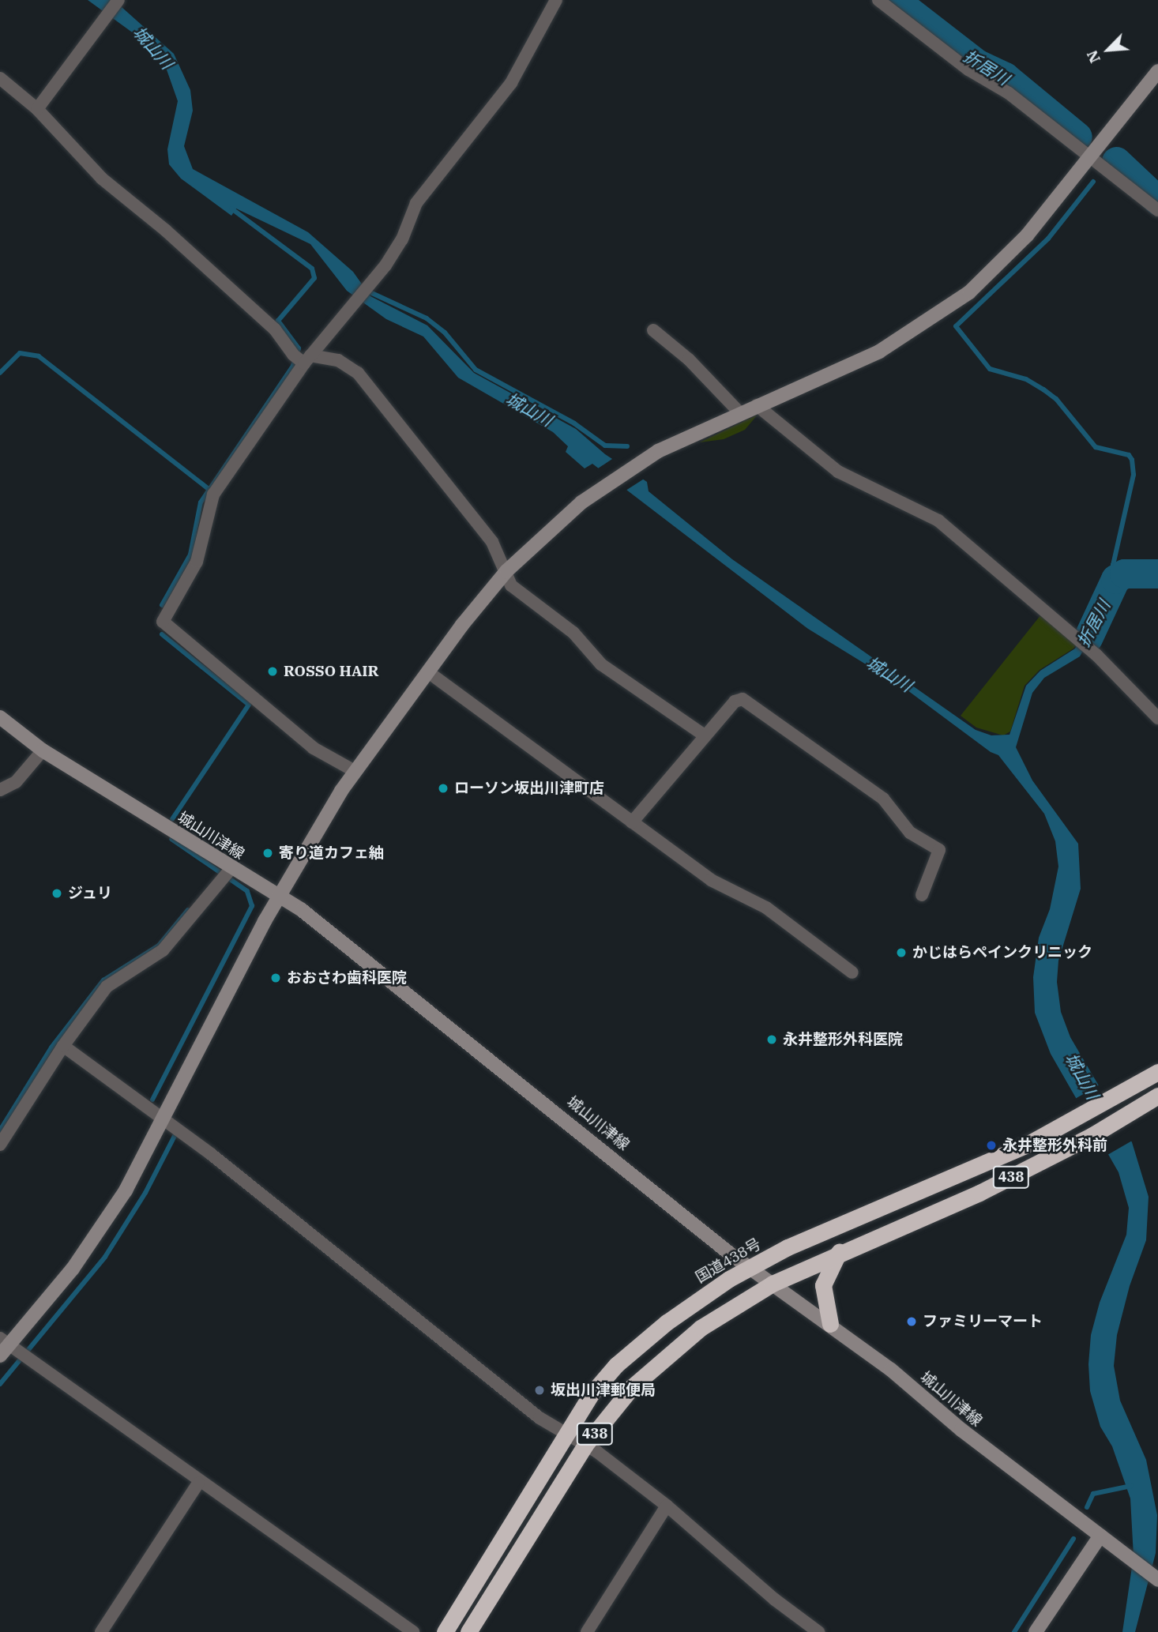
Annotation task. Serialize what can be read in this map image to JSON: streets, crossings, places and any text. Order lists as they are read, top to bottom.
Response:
{
  "streets": {
    "highway": ["438", "国道438号"],
    "street": ["城山川津線"]
  },
  "crossings": [
    ["城山川津線", "438"],
    ["城山川津線", "国道438号"]
  ],
  "water": ["城山川", "折居川"],
  "places": [
    "ROSSO HAIR",
    "ローソン坂出川津町店",
    "寄り道カフェ紬",
    "ジュリ",
    "かじはらペインクリニック",
    "おおさわ歯科医院",
    "永井整形外科医院",
    "永井整形外科前",
    "ファミリーマート",
    "坂出川津郵便局"
  ],
  "north": "bottom left"
}
